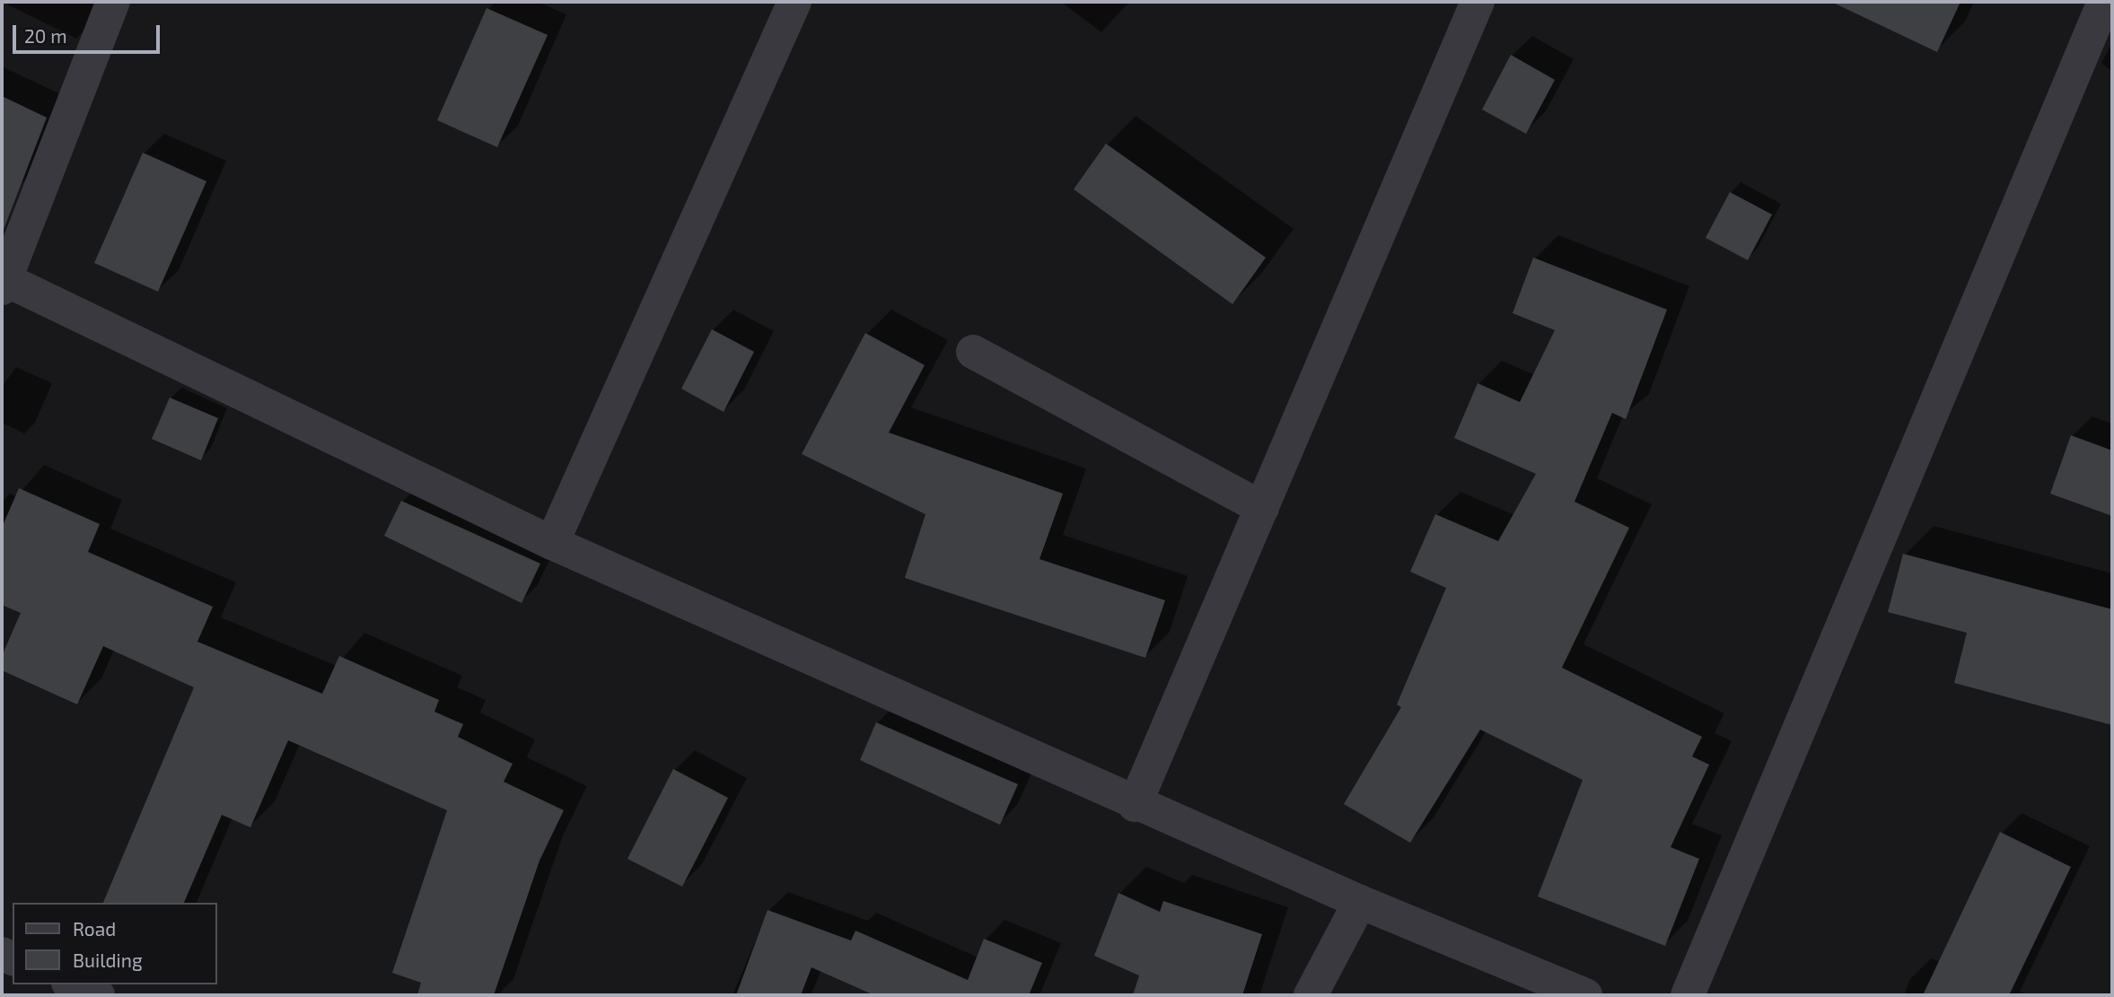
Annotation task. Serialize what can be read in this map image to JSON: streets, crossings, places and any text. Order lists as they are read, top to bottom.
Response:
{
  "legend": ["Road", "Building"],
  "scale_bar": "20 m"
}
